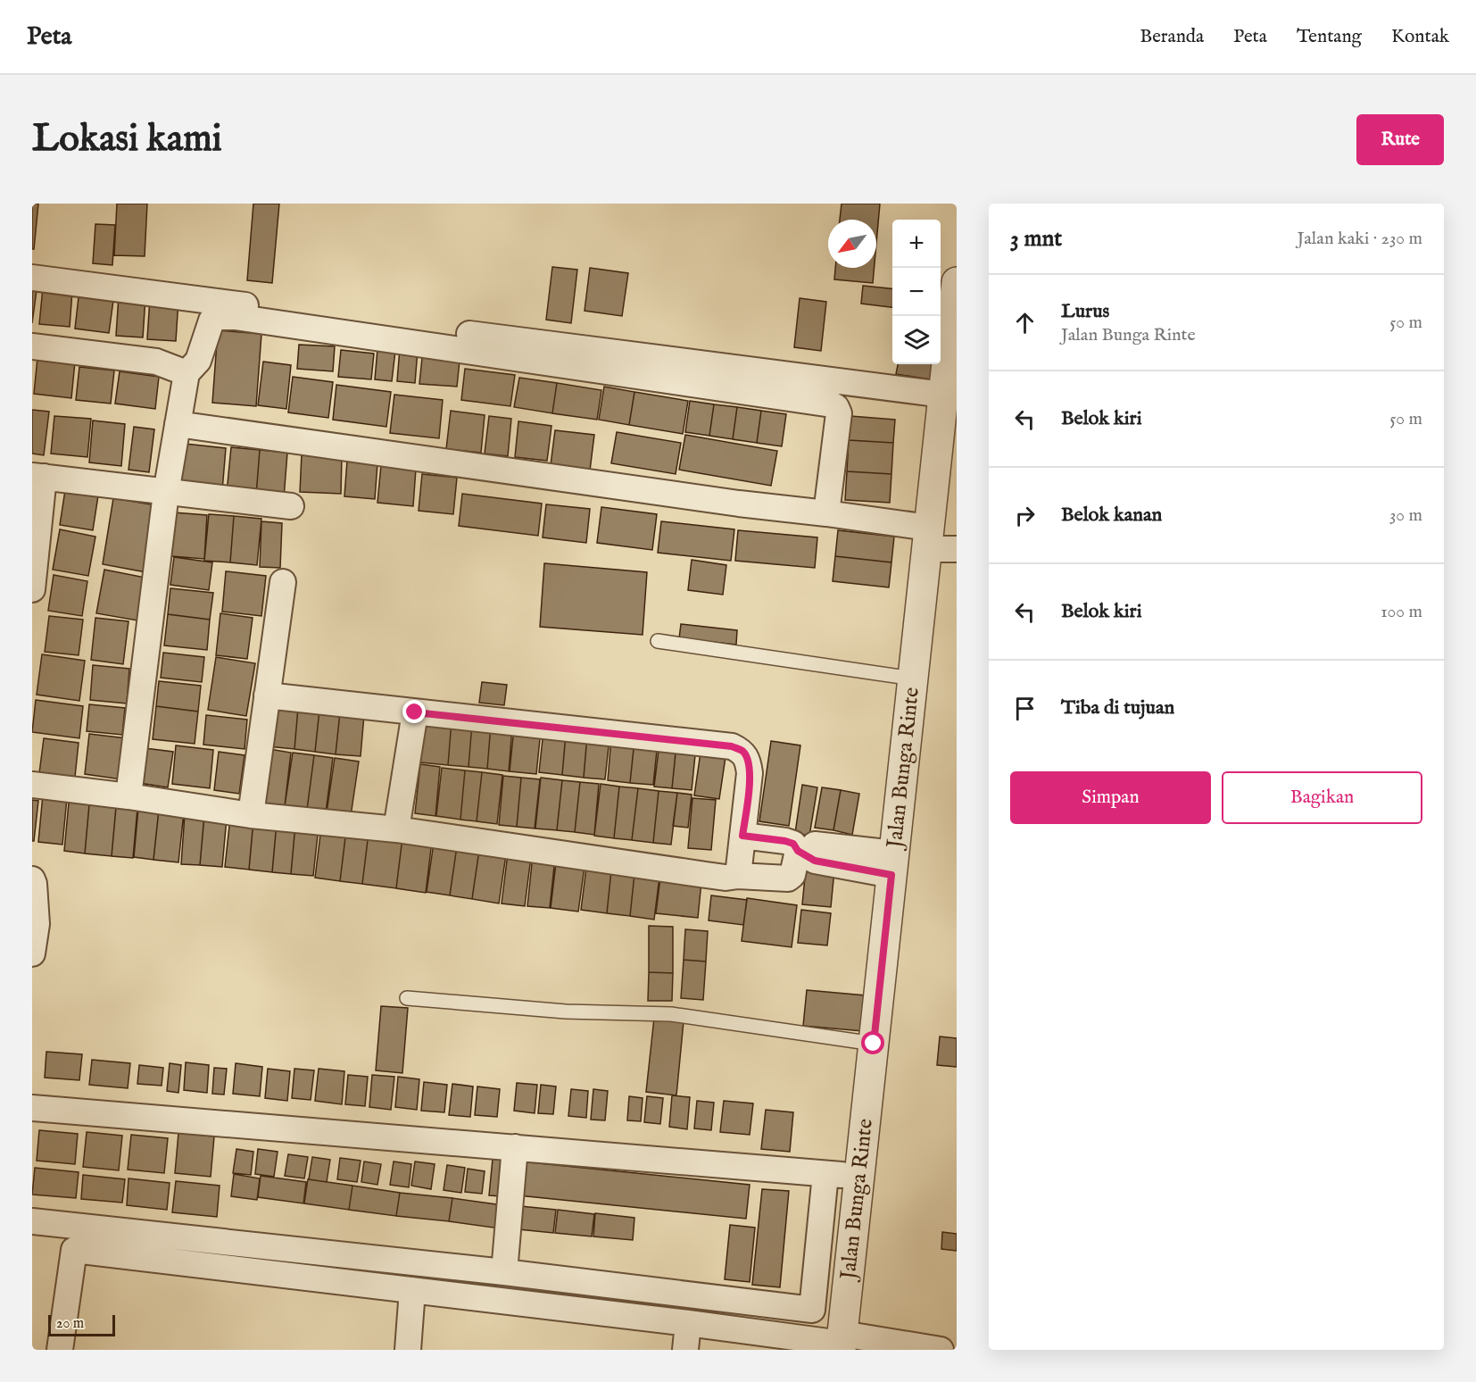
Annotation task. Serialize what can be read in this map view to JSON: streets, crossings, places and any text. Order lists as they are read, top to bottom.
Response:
{
  "streets": {
    "street": ["Jalan Bunga Rinte"]
  },
  "scale_bar": "20 m",
  "north": "bottom left",
  "page": {
    "header": "Peta",
    "nav": [
      "Beranda",
      "Peta",
      "Tentang",
      "Kontak"
    ],
    "buttons": [
      "Rute",
      ["Simpan", "Bagikan"]
    ],
    "title": "Lokasi kami",
    "heading": ["3 mnt", "Jalan kaki · 230 m"],
    "map_buttons": ["+", "−"],
    "list": [
      ["Lurus", "Jalan Bunga Rinte", "50 m"],
      ["Belok kiri", "50 m"],
      ["Belok kanan", "30 m"],
      ["Belok kiri", "100 m"],
      "Tiba di tujuan"
    ],
    "scale": "20 m"
  }
}
